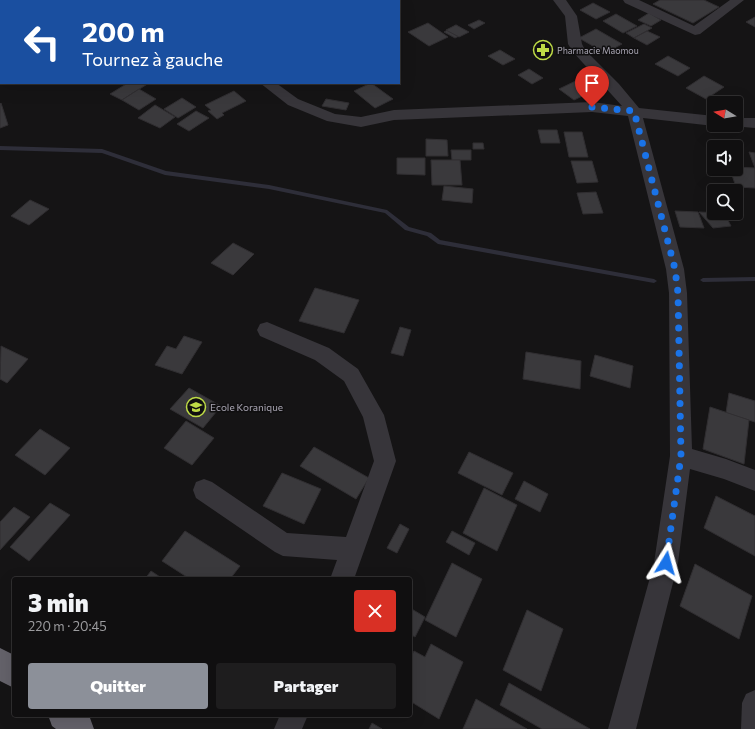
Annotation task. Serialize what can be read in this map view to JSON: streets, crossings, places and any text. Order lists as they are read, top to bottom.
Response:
{
  "places": {
    "pharmacy": ["Pharmacie Maomou"],
    "school or university": ["Ecole Koranique"]
  },
  "north": "left",
  "page": {
    "turn": ["200 m", "Tournez à gauche"],
    "heading": ["3 min", "220 m · 20:45"],
    "buttons": ["Quitter", "Partager"]
  }
}
